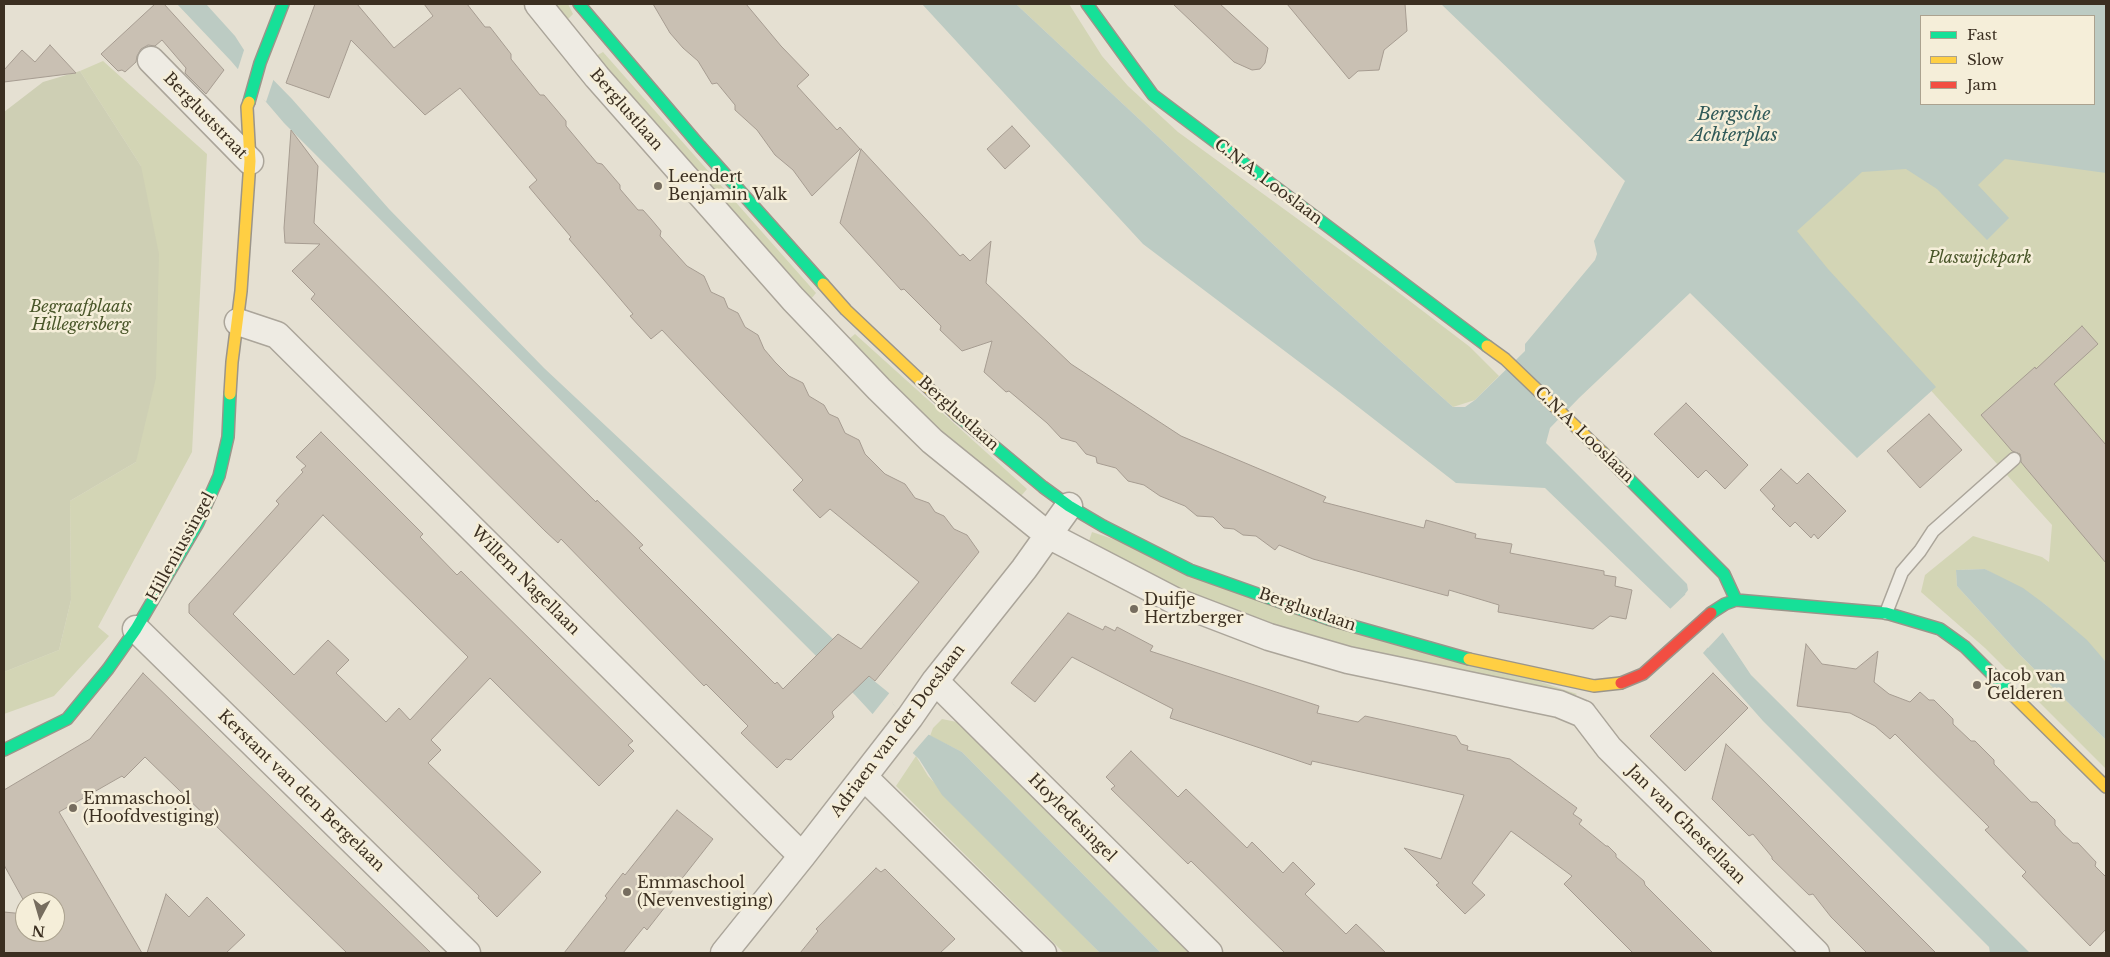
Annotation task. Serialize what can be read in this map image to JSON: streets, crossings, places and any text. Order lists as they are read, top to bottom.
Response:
{
  "streets": {
    "street": [
      "Berglustlaan",
      "Bergluststraat",
      "C.N.A. Looslaan",
      "Hilleniussingel",
      "Willem Nagellaan",
      "Adriaen van der Doeslaan",
      "Kerstant van den Bergelaan",
      "Hoyledesingel",
      "Jan van Ghestellaan"
    ]
  },
  "crossings": [
    ["Berglustlaan", "C.N.A. Looslaan"],
    ["Berglustlaan", "Adriaen van der Doeslaan"],
    ["Berglustlaan", "Jan van Ghestellaan"],
    ["Bergluststraat", "Hilleniussingel"],
    ["Hilleniussingel", "Willem Nagellaan"],
    ["Hilleniussingel", "Kerstant van den Bergelaan"],
    ["Willem Nagellaan", "Adriaen van der Doeslaan"],
    ["Adriaen van der Doeslaan", "Hoyledesingel"]
  ],
  "water": ["Bergsche Achterplas"],
  "parks": ["Plaswijckpark", "Begraafplaats Hillegersberg"],
  "places": [
    "Leendert Benjamin Valk",
    "Duifje Hertzberger",
    "Jacob van Gelderen",
    "Emmaschool (Hoofdvestiging)",
    "Emmaschool (Nevenvestiging)"
  ],
  "legend": ["Fast", "Slow", "Jam"],
  "north": "bottom"
}
